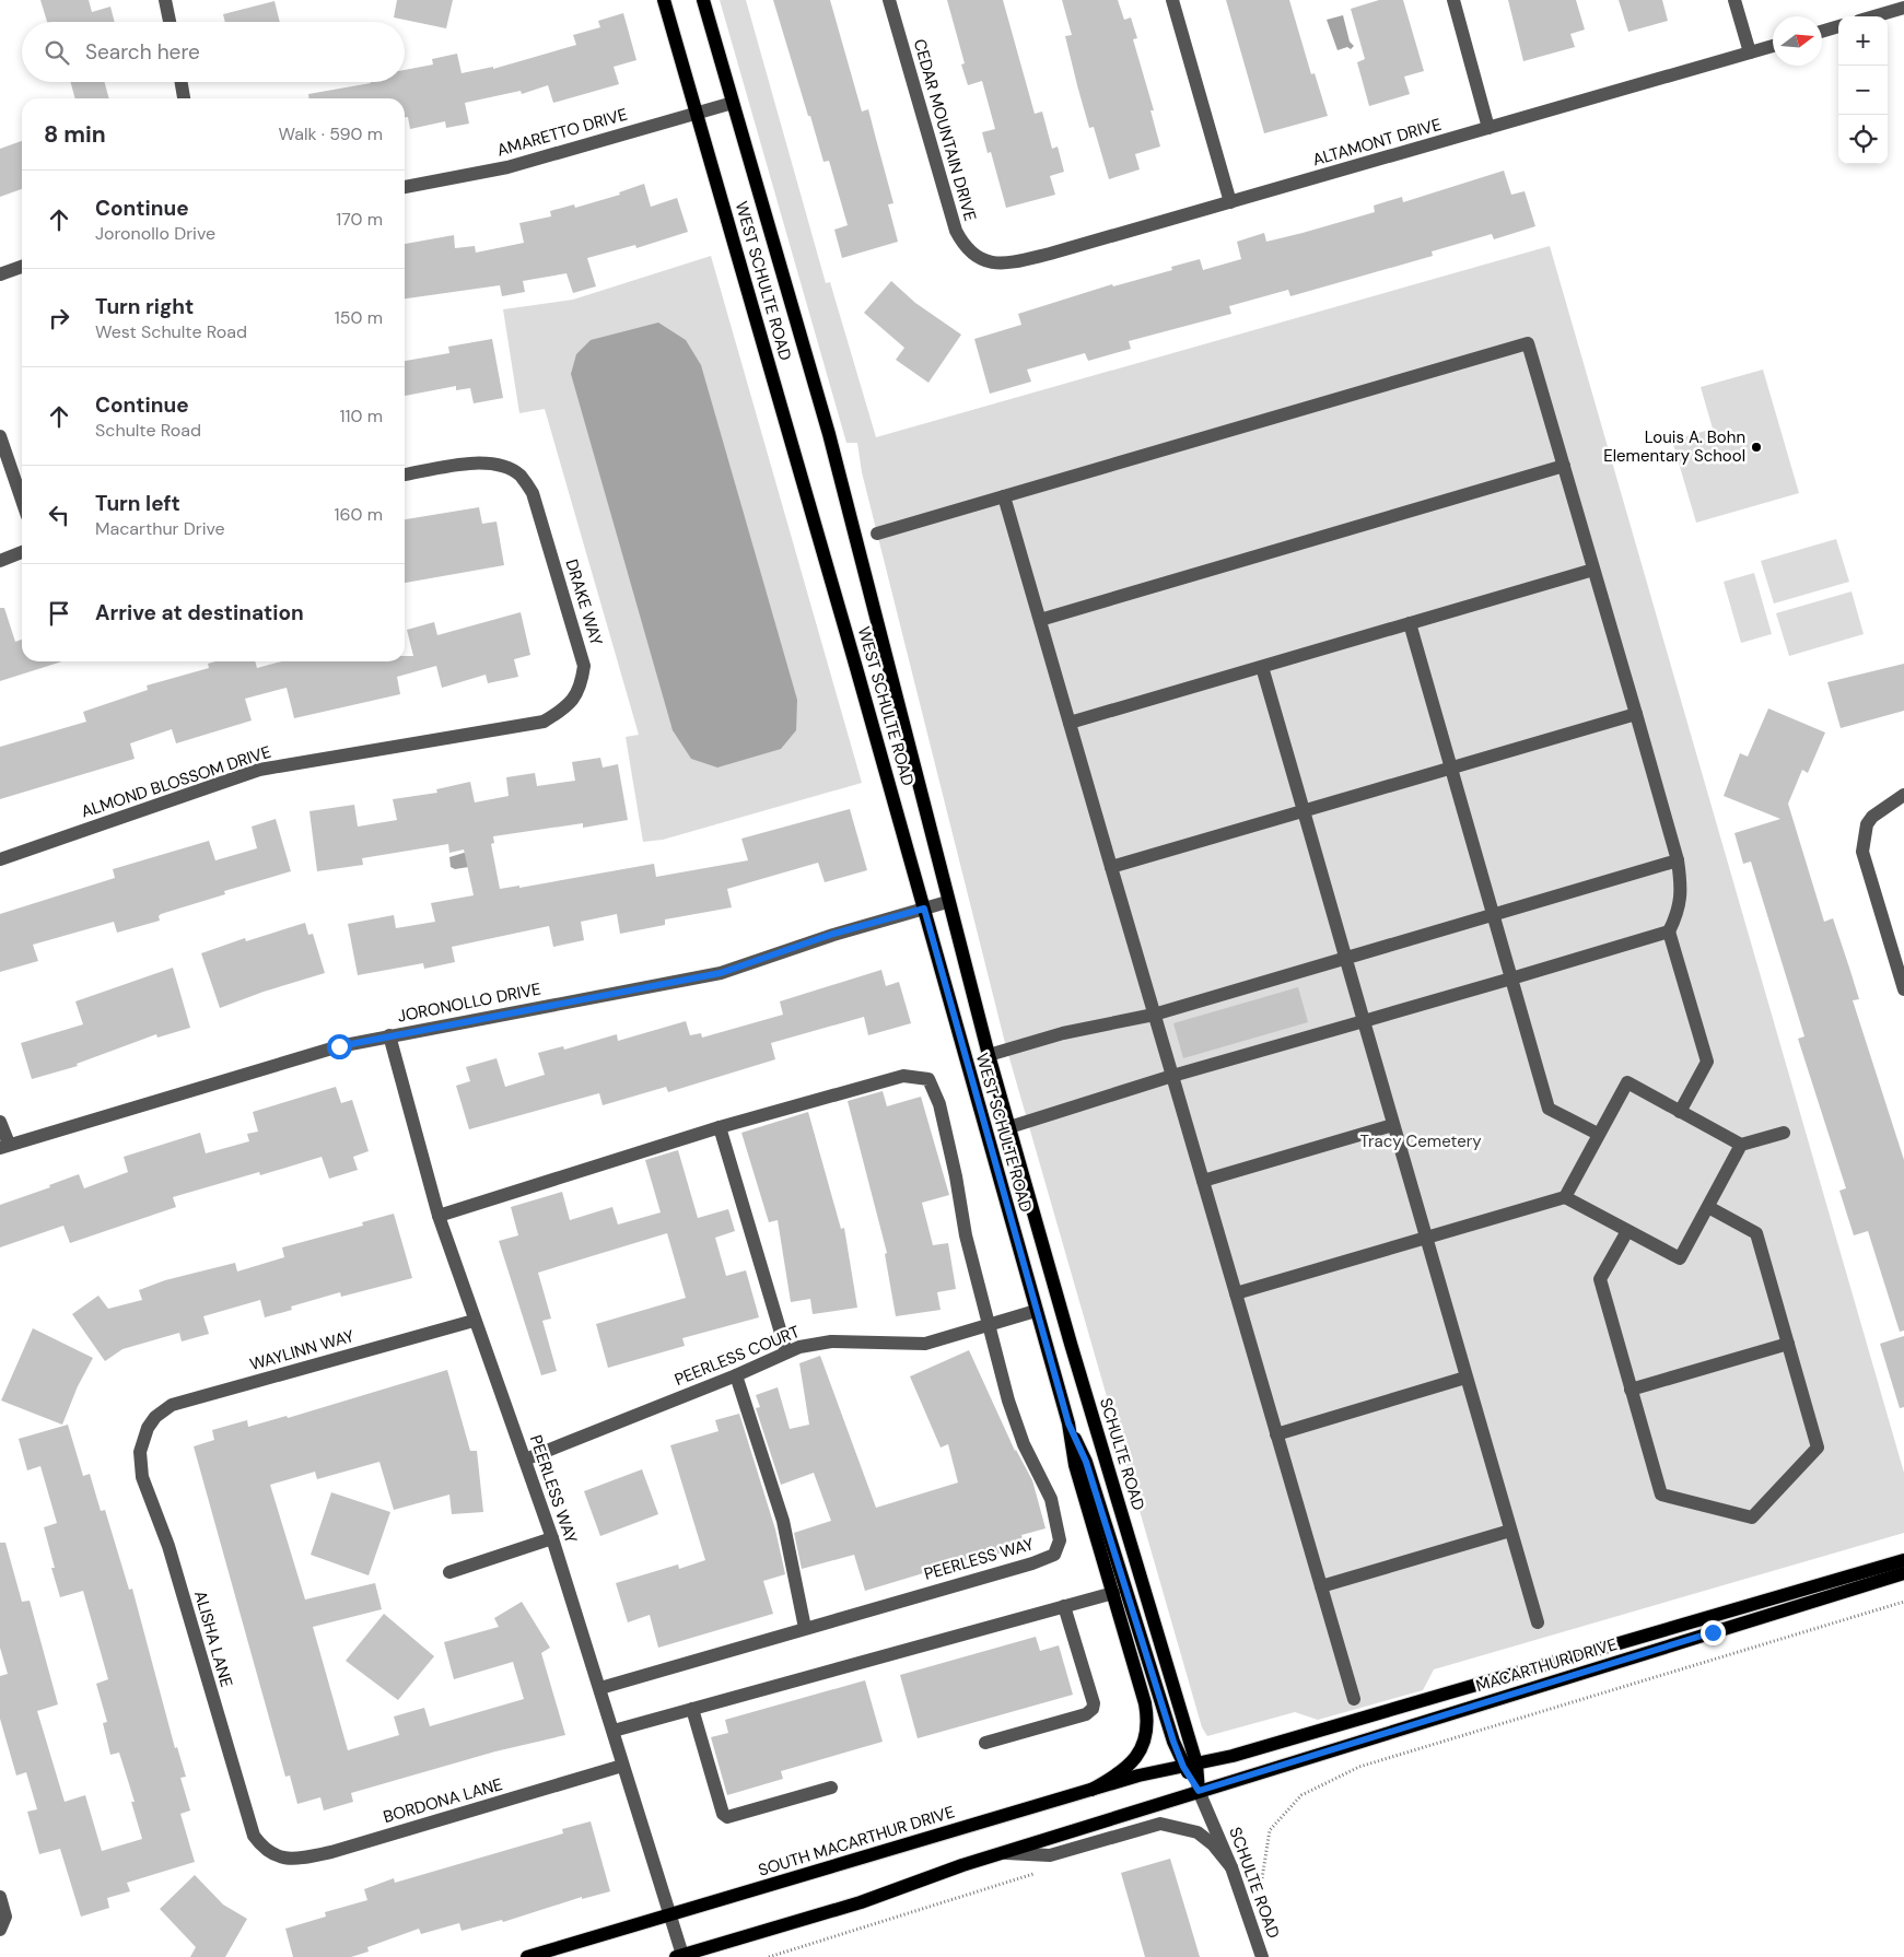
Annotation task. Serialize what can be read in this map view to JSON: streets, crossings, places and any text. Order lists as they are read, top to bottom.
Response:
{
  "streets": {
    "main road": [
      "WEST SCHULTE ROAD",
      "SCHULTE ROAD",
      "MACARTHUR DRIVE",
      "SOUTH MACARTHUR DRIVE"
    ],
    "street": [
      "CEDAR MOUNTAIN DRIVE",
      "AMARETTO DRIVE",
      "ALTAMONT DRIVE",
      "DRAKE WAY",
      "ALMOND BLOSSOM DRIVE",
      "JORONOLLO DRIVE",
      "WAYLINN WAY",
      "PEERLESS COURT",
      "PEERLESS WAY",
      "ALISHA LANE",
      "BORDONA LANE"
    ]
  },
  "crossings": [
    ["CEDAR MOUNTAIN DRIVE", "ALTAMONT DRIVE"],
    ["AMARETTO DRIVE", "WEST SCHULTE ROAD"],
    ["WEST SCHULTE ROAD", "JORONOLLO DRIVE"],
    ["WEST SCHULTE ROAD", "PEERLESS COURT"],
    ["WEST SCHULTE ROAD", "SCHULTE ROAD"],
    ["DRAKE WAY", "ALMOND BLOSSOM DRIVE"],
    ["JORONOLLO DRIVE", "PEERLESS WAY"],
    ["WAYLINN WAY", "PEERLESS WAY"],
    ["WAYLINN WAY", "ALISHA LANE"],
    ["PEERLESS COURT", "PEERLESS WAY"],
    ["SCHULTE ROAD", "MACARTHUR DRIVE"],
    ["SCHULTE ROAD", "SOUTH MACARTHUR DRIVE"],
    ["PEERLESS WAY", "BORDONA LANE"],
    ["PEERLESS WAY", "SOUTH MACARTHUR DRIVE"],
    ["ALISHA LANE", "BORDONA LANE"],
    ["MACARTHUR DRIVE", "SOUTH MACARTHUR DRIVE"]
  ],
  "parks": ["Tracy Cemetery"],
  "places": ["Louis A. Bohn Elementary School"],
  "north": "right",
  "page": {
    "map_buttons": ["+", "−"],
    "search": "Search here",
    "heading": ["8 min", "Walk · 590 m"],
    "list": [
      ["Continue", "Joronollo Drive", "170 m"],
      ["Turn right", "West Schulte Road", "150 m"],
      ["Continue", "Schulte Road", "110 m"],
      ["Turn left", "Macarthur Drive", "160 m"],
      "Arrive at destination"
    ]
  }
}
